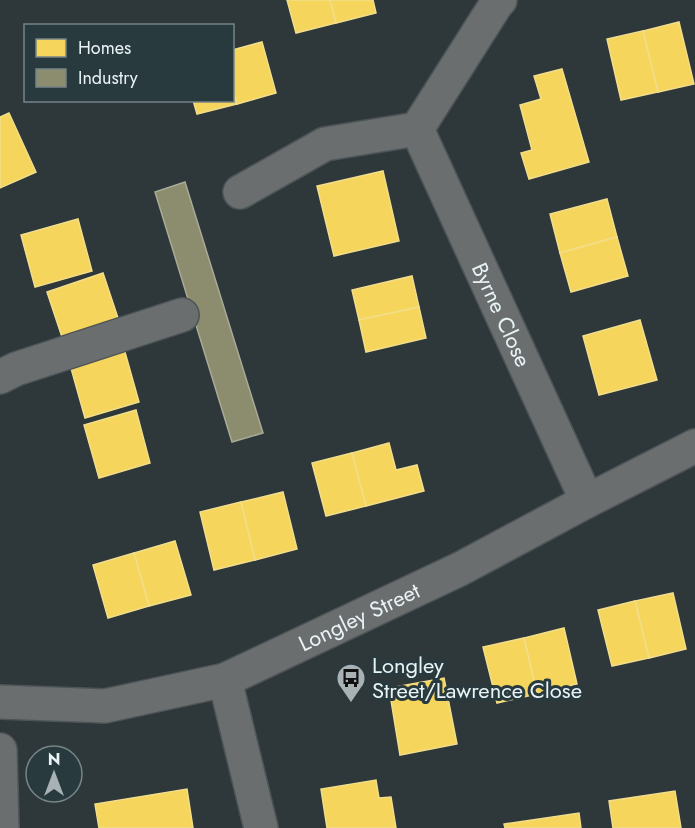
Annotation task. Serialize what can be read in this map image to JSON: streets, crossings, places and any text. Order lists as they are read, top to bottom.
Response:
{
  "streets": {
    "street": ["Byrne Close", "Longley Street"]
  },
  "crossings": [
    ["Byrne Close", "Longley Street"]
  ],
  "places": {
    "bus stop": ["Longley Street/Lawrence Close"]
  },
  "legend": ["Homes", "Industry"],
  "north": "top"
}
